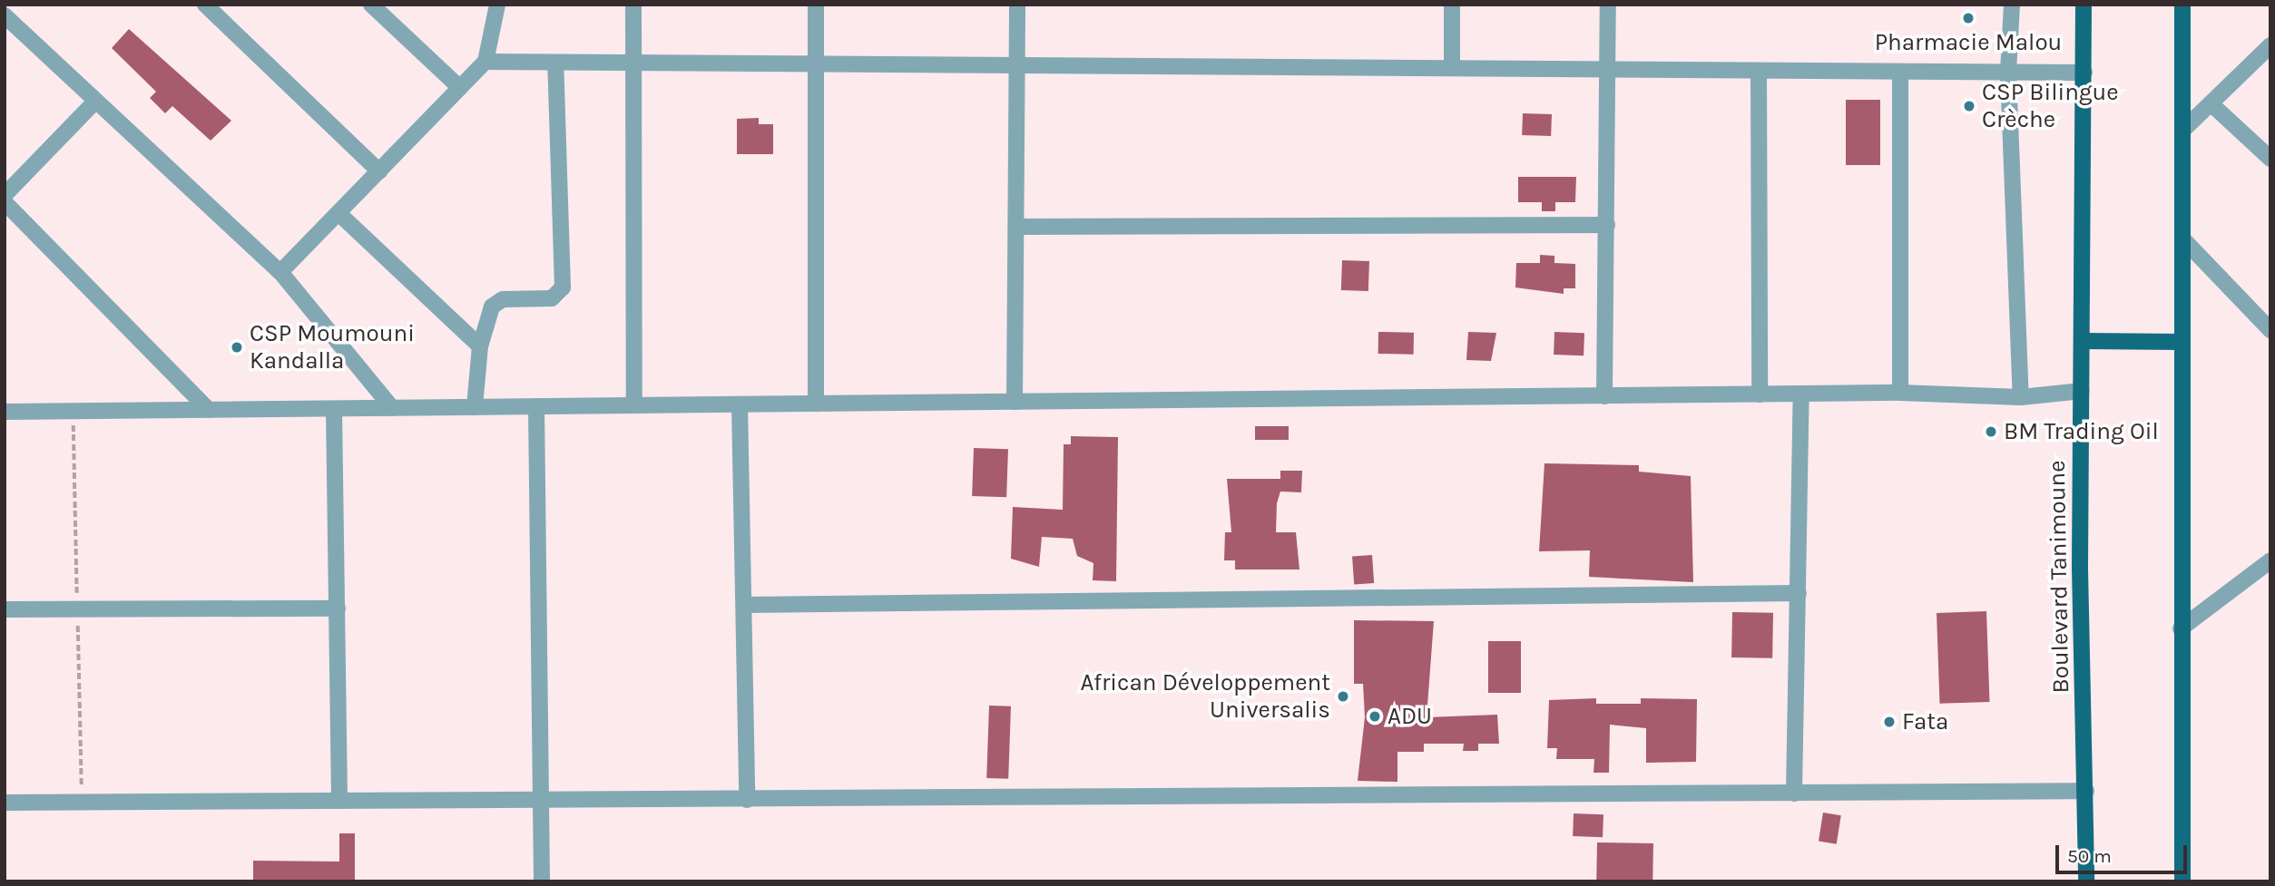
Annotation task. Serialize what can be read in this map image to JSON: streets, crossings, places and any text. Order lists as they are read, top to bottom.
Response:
{
  "streets": {
    "main road": ["Boulevard Tanimoune"]
  },
  "places": [
    "Pharmacie Malou",
    "CSP Bilingue Crèche",
    "CSP Moumouni Kandalla",
    "BM Trading Oil",
    "African Développement Universalis",
    "ADU",
    "Fata"
  ],
  "scale_bar": "50 m"
}
